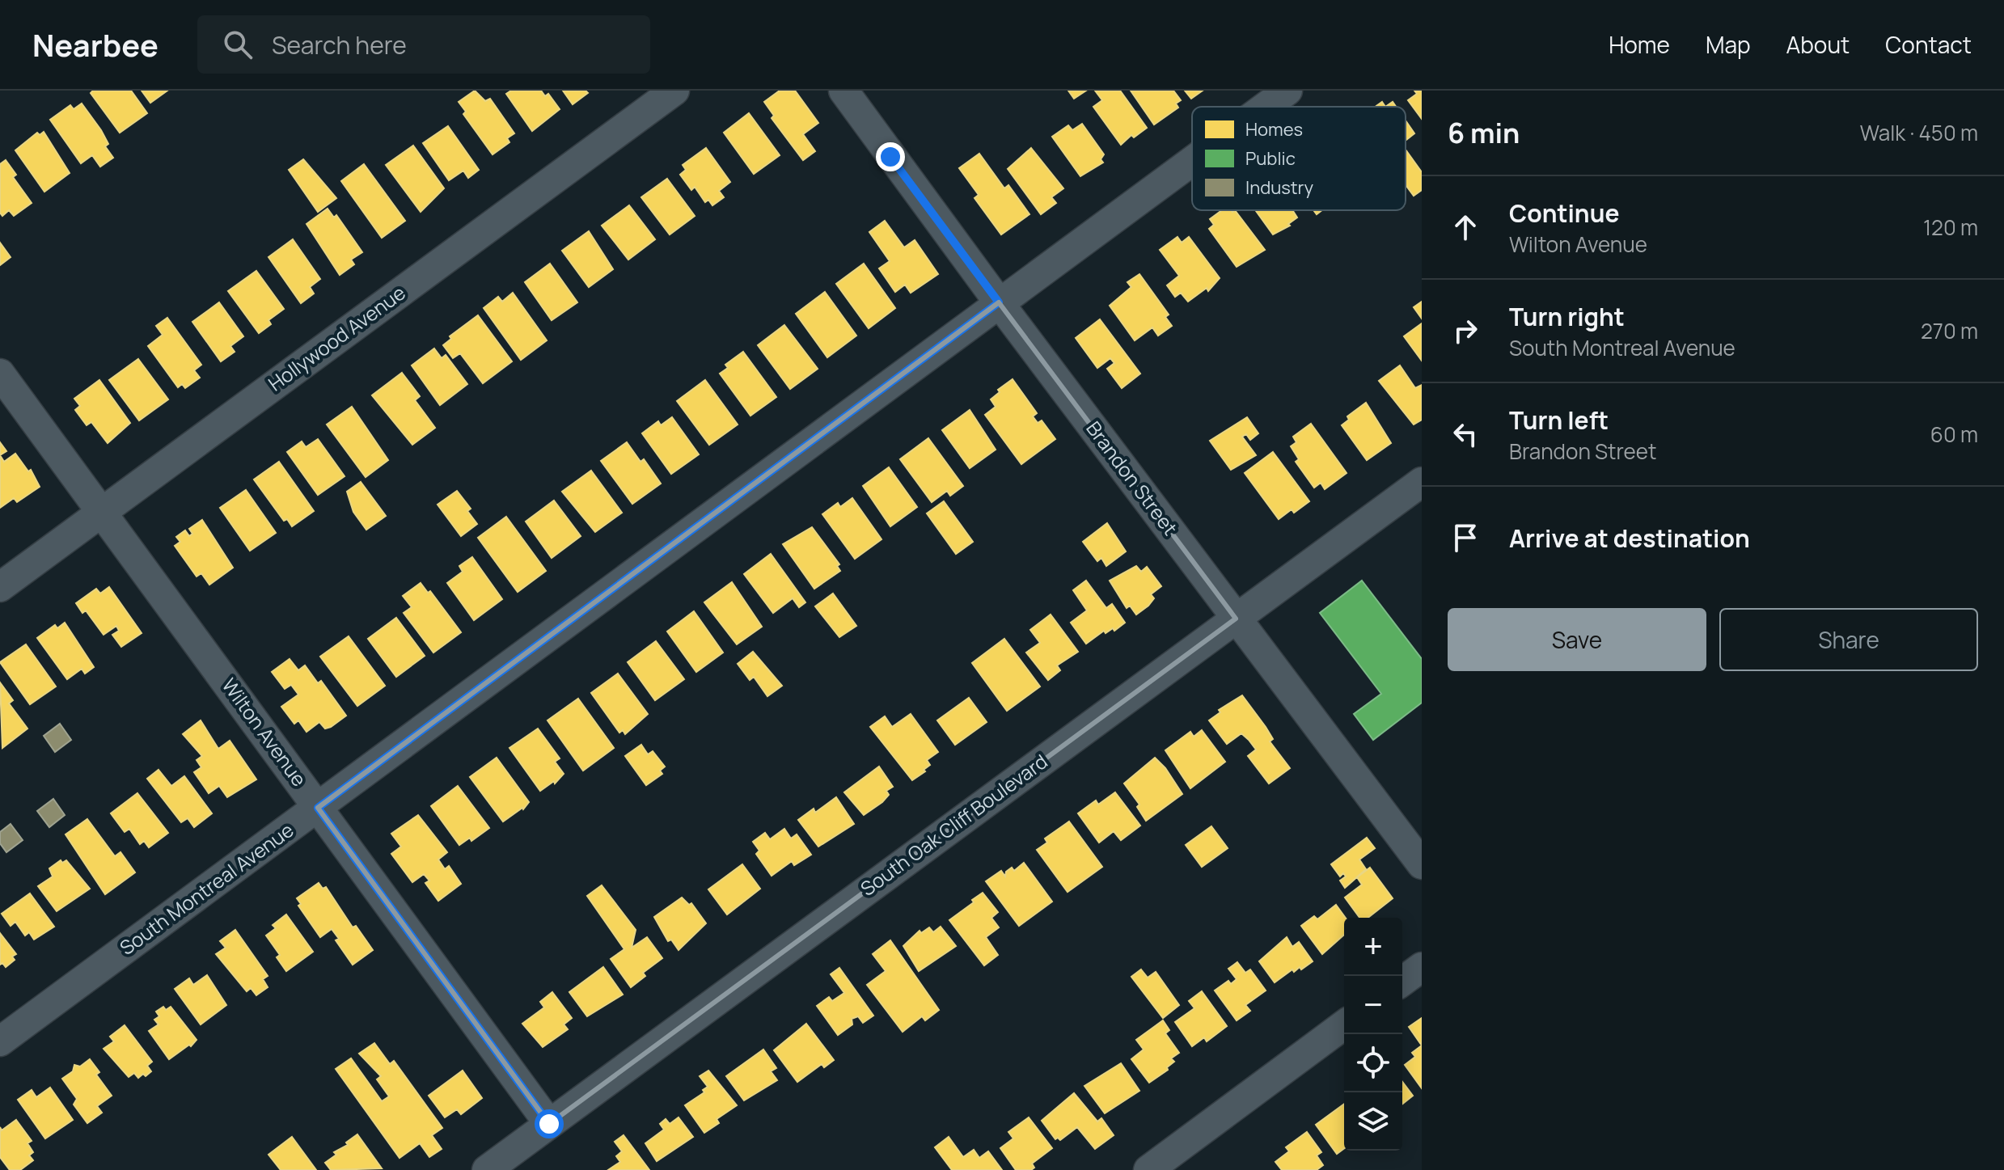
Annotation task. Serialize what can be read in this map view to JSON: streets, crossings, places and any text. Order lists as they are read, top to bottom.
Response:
{
  "streets": {
    "street": [
      "Hollywood Avenue",
      "Brandon Street",
      "Wilton Avenue",
      "South Oak Cliff Boulevard",
      "South Montreal Avenue"
    ]
  },
  "crossings": [
    ["Hollywood Avenue", "Wilton Avenue"],
    ["Brandon Street", "South Oak Cliff Boulevard"],
    ["Brandon Street", "South Montreal Avenue"],
    ["Wilton Avenue", "South Oak Cliff Boulevard"],
    ["Wilton Avenue", "South Montreal Avenue"]
  ],
  "legend": ["Homes", "Public", "Industry"],
  "page": {
    "header": "Nearbee",
    "search": "Search here",
    "nav": [
      "Home",
      "Map",
      "About",
      "Contact"
    ],
    "heading": ["6 min", "Walk · 450 m"],
    "list": [
      ["Continue", "Wilton Avenue", "120 m"],
      ["Turn right", "South Montreal Avenue", "270 m"],
      ["Turn left", "Brandon Street", "60 m"],
      "Arrive at destination"
    ],
    "buttons": ["Save", "Share"],
    "map_buttons": ["+", "−"]
  }
}
